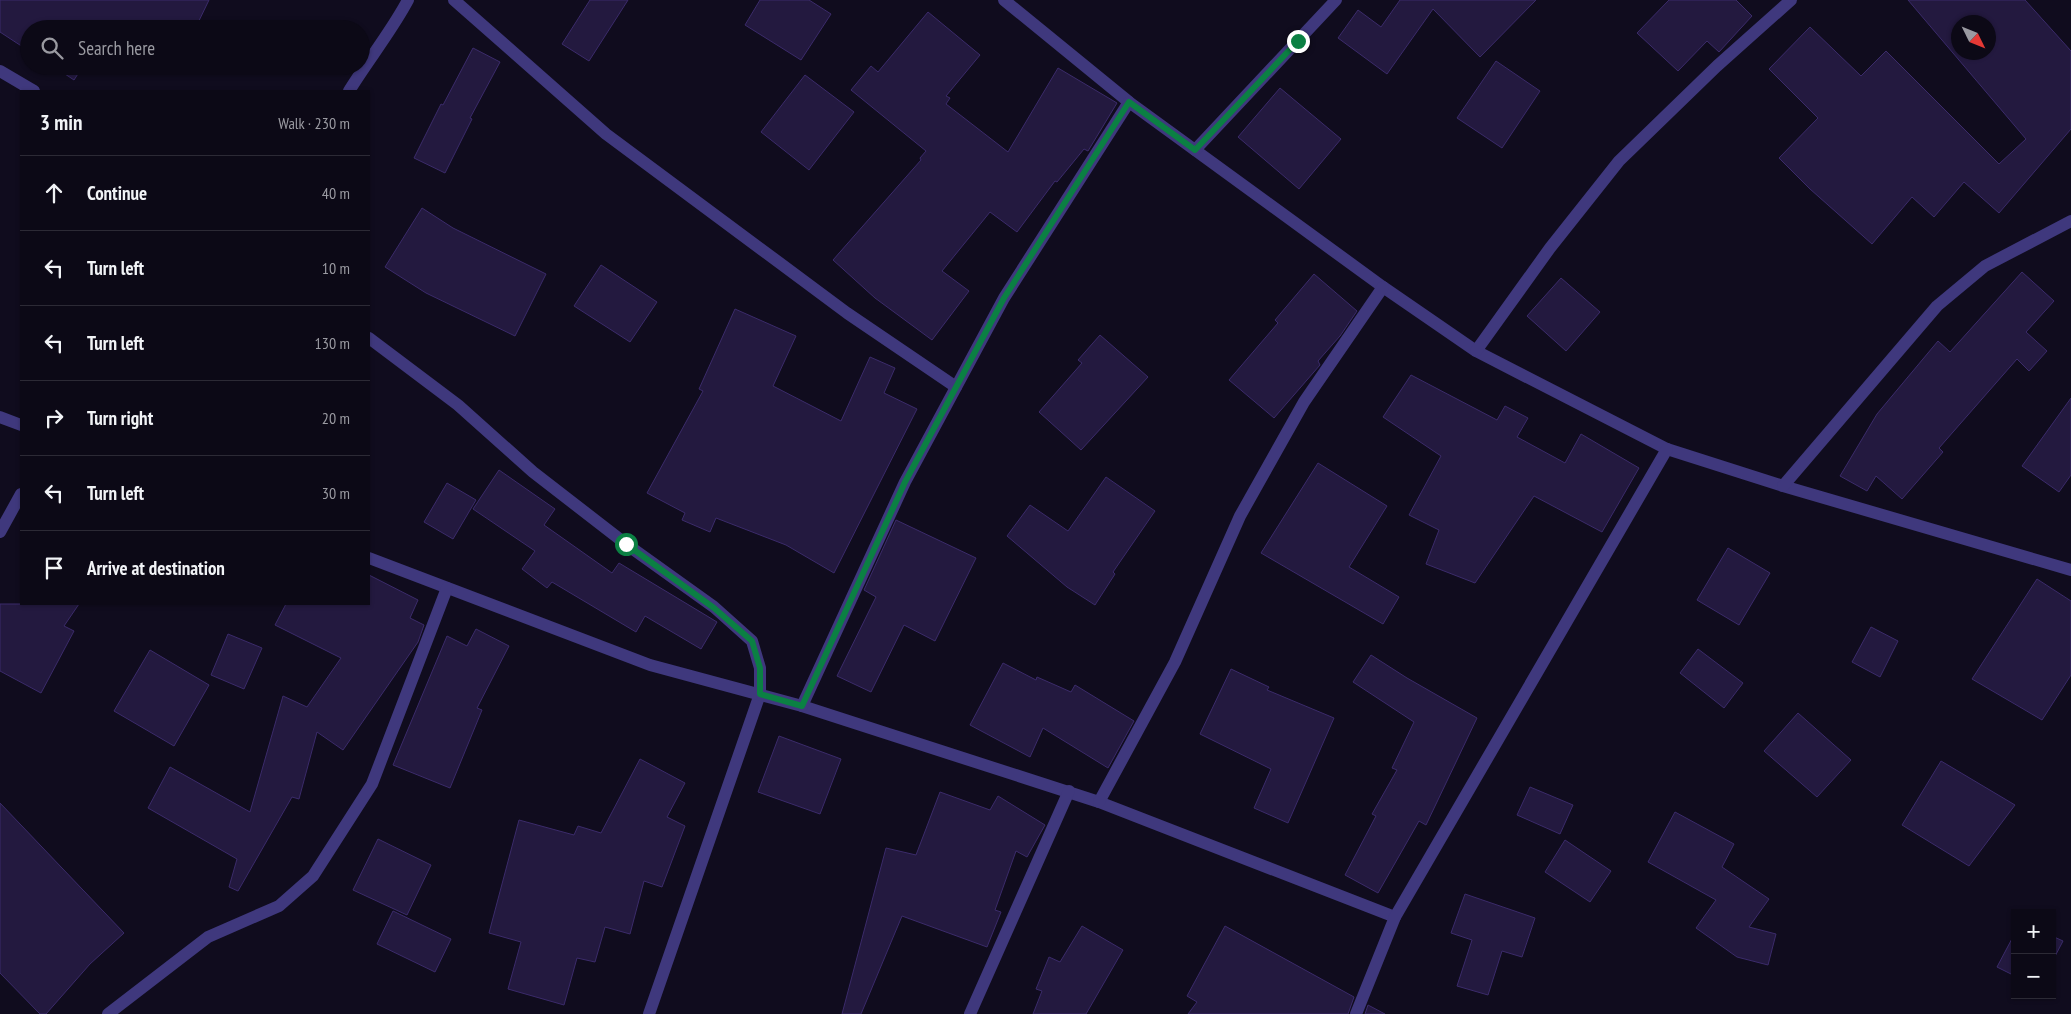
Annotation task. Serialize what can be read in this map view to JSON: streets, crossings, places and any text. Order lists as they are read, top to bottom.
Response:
{
  "north": "bottom right",
  "page": {
    "search": "Search here",
    "heading": ["3 min", "Walk · 230 m"],
    "list": [
      ["Continue", "40 m"],
      ["Turn left", "10 m"],
      ["Turn left", "130 m"],
      ["Turn right", "20 m"],
      ["Turn left", "30 m"],
      "Arrive at destination"
    ],
    "map_buttons": ["+", "−"]
  }
}
